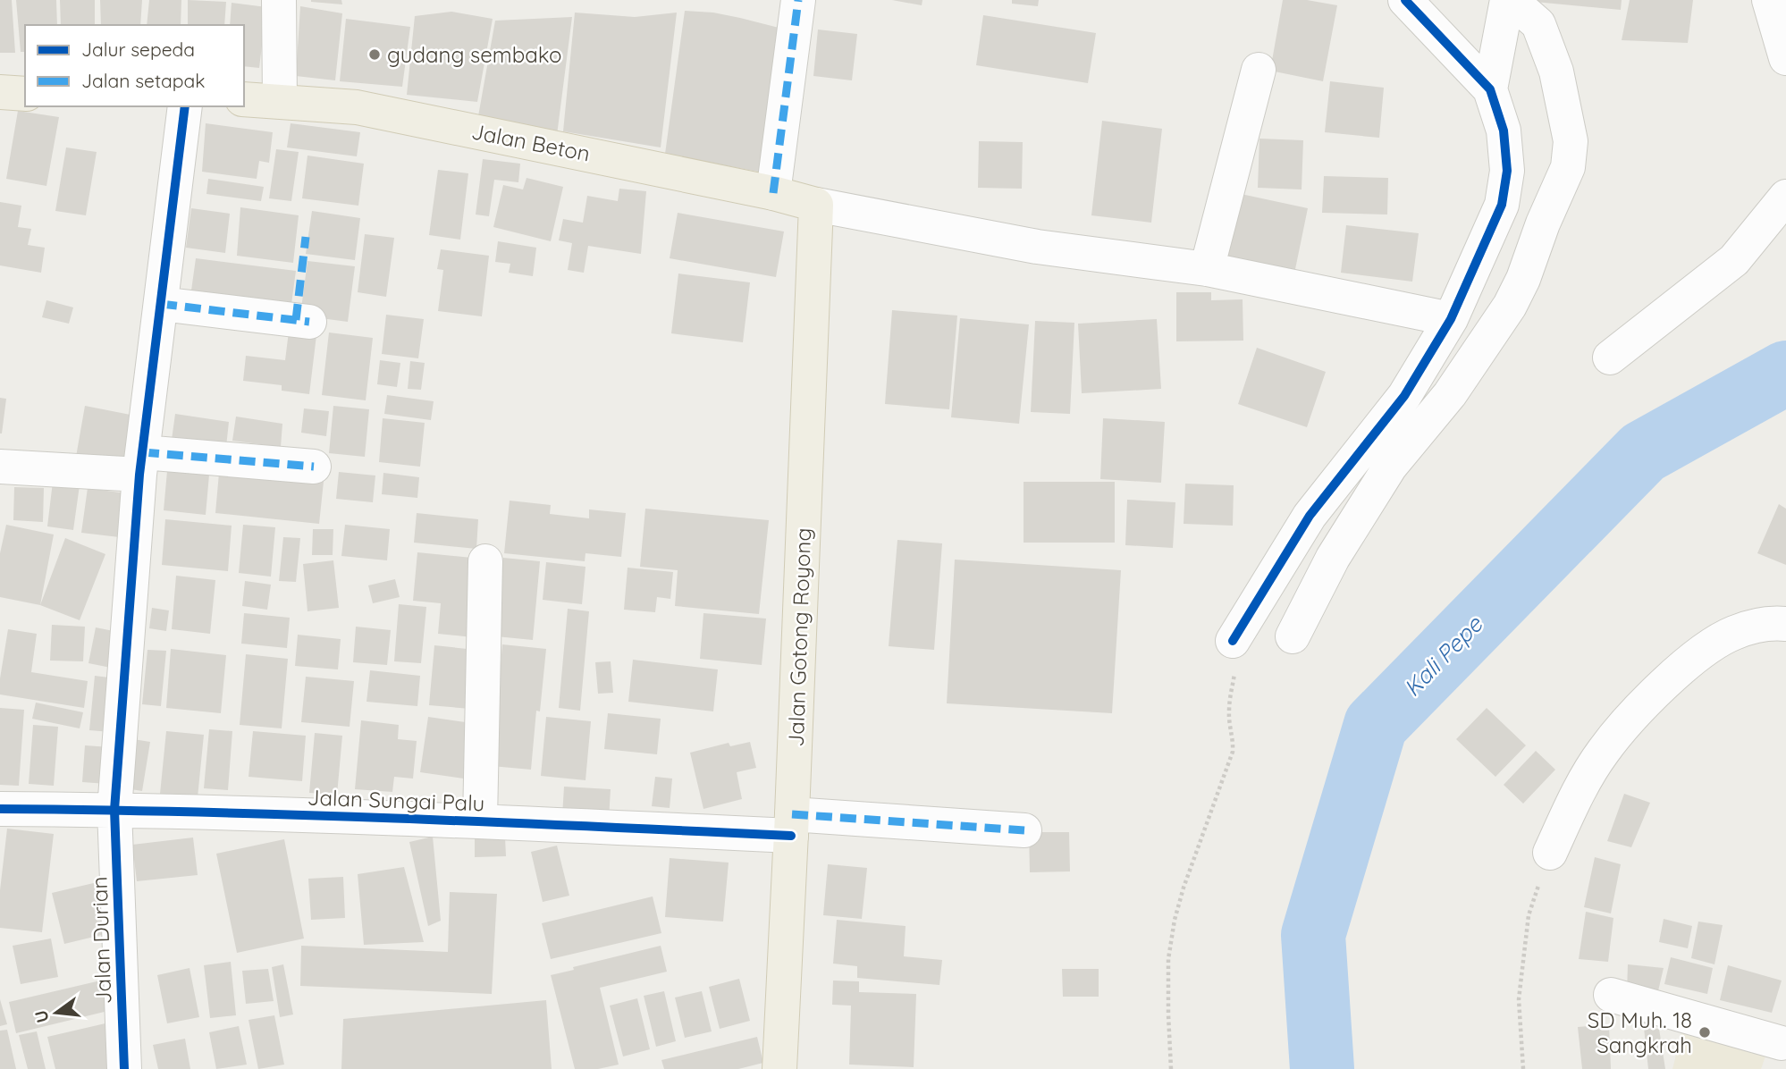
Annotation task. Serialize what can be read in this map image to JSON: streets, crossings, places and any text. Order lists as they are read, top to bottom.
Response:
{
  "streets": {
    "main road": ["Jalan Beton", "Jalan Gotong Royong"],
    "street": ["Jalan Sungai Palu", "Jalan Durian"]
  },
  "crossings": [
    ["Jalan Beton", "Jalan Gotong Royong"],
    ["Jalan Gotong Royong", "Jalan Sungai Palu"],
    ["Jalan Sungai Palu", "Jalan Durian"]
  ],
  "water": ["Kali Pepe"],
  "places": ["gudang sembako", "SD Muh. 18 Sangkrah"],
  "legend": ["Jalur sepeda", "Jalan setapak"],
  "north": "left"
}
